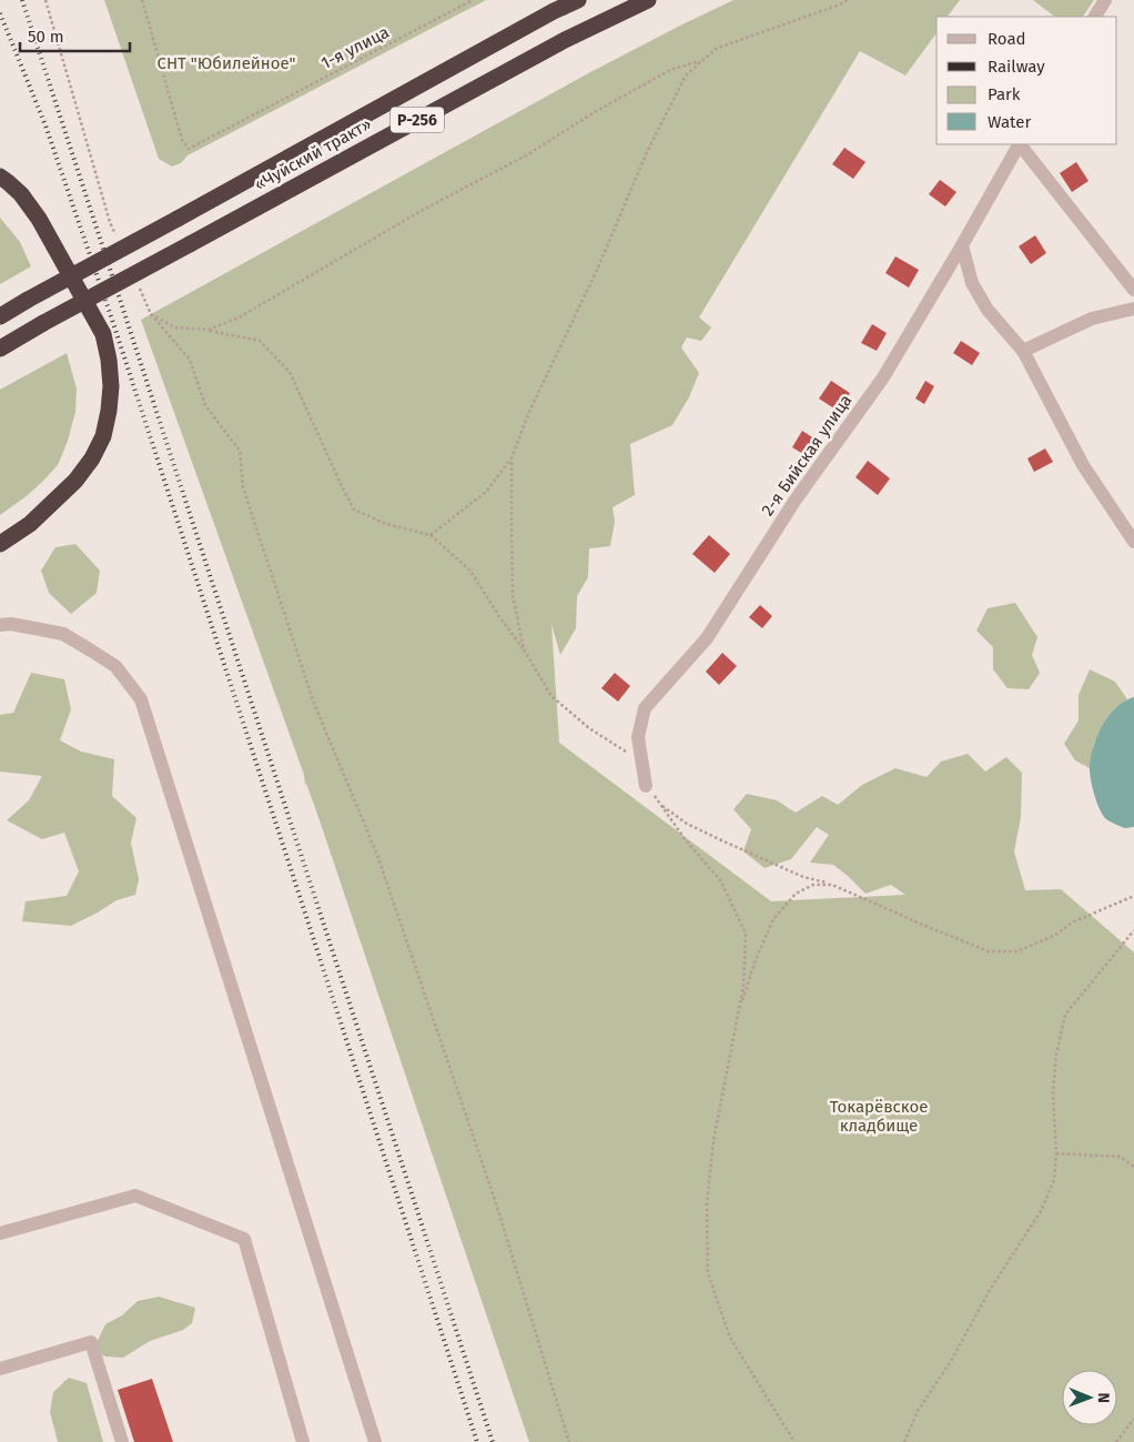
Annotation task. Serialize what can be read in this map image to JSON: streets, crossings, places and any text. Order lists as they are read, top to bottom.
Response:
{
  "streets": {
    "highway": ["Р-256", "«Чуйский тракт»"],
    "street": ["2-я Бийская улица"],
    "path": ["1-я улица"]
  },
  "parks": ["СНТ \"Юбилейное\"", "Токарёвское кладбище"],
  "legend": [
    "Road",
    "Railway",
    "Park",
    "Water"
  ],
  "scale_bar": "50 m",
  "north": "right"
}
